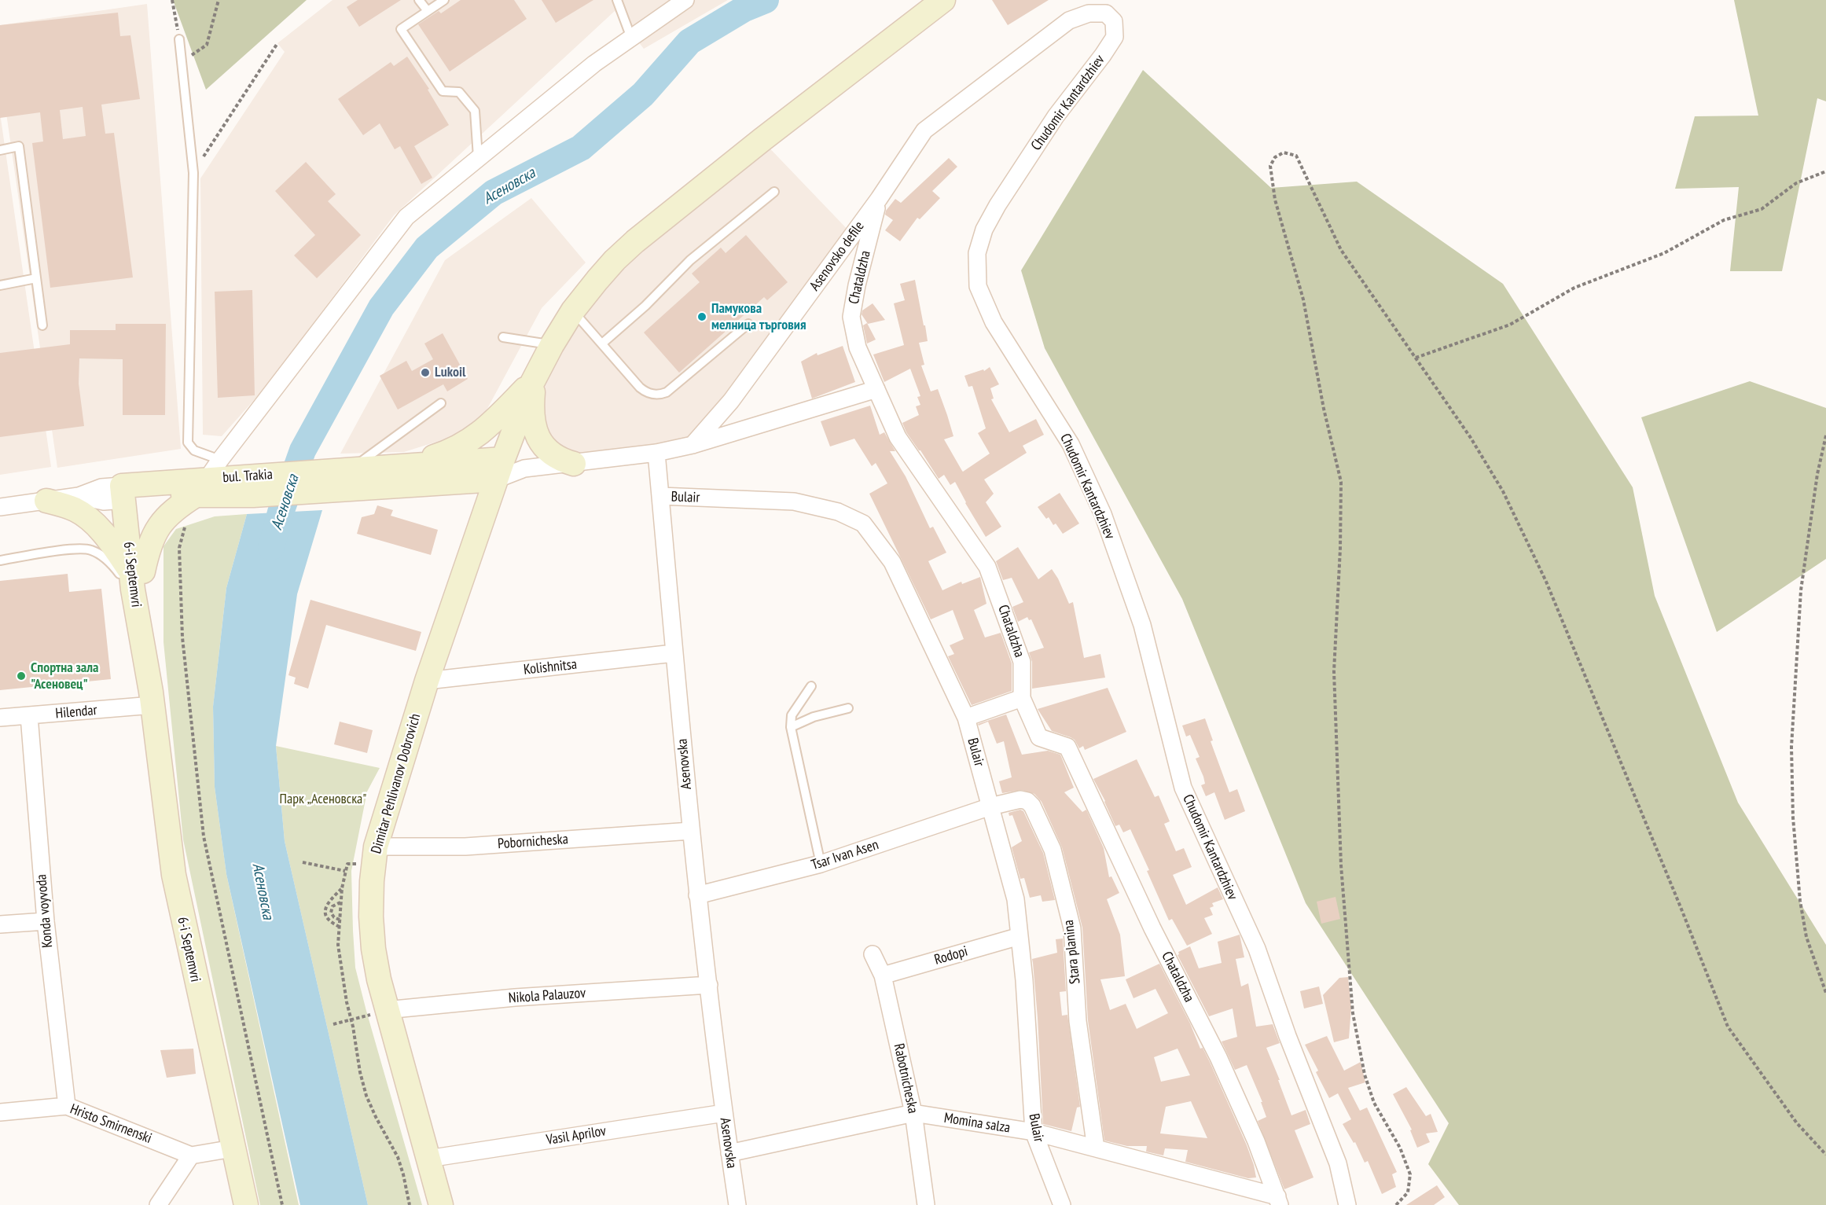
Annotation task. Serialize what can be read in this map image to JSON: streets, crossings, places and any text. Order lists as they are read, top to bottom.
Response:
{
  "streets": {
    "main road": ["bul. Trakia", "6-i Septemvri", "Dimitar Pehlivanov Dobrovich"],
    "street": [
      "Chudomir Kantardzhiev",
      "Asenovsko defile",
      "Chataldzha",
      "Bulair",
      "Kolishnitsa",
      "Hilendar",
      "Asenovska",
      "Pobornicheska",
      "Tsar Ivan Asen",
      "Konda voyvoda",
      "Stara planina",
      "Rodopi",
      "Nikola Palauzov",
      "Rabotnicheska",
      "Momina salza",
      "Hristo Smirnenski",
      "Vasil Aprilov"
    ]
  },
  "crossings": [
    ["Chudomir Kantardzhiev", "Asenovsko defile"],
    ["Asenovsko defile", "Chataldzha"],
    ["Chataldzha", "Momina salza"],
    ["bul. Trakia", "6-i Septemvri"],
    ["bul. Trakia", "Dimitar Pehlivanov Dobrovich"],
    ["Bulair", "Asenovska"],
    ["Bulair", "Tsar Ivan Asen"],
    ["Bulair", "Stara planina"],
    ["Bulair", "Rodopi"],
    ["Bulair", "Momina salza"],
    ["6-i Septemvri", "Hilendar"],
    ["Kolishnitsa", "Asenovska"],
    ["Kolishnitsa", "Dimitar Pehlivanov Dobrovich"],
    ["Hilendar", "Konda voyvoda"],
    ["Asenovska", "Pobornicheska"],
    ["Asenovska", "Tsar Ivan Asen"],
    ["Asenovska", "Nikola Palauzov"],
    ["Asenovska", "Momina salza"],
    ["Asenovska", "Vasil Aprilov"],
    ["Dimitar Pehlivanov Dobrovich", "Pobornicheska"],
    ["Dimitar Pehlivanov Dobrovich", "Nikola Palauzov"],
    ["Dimitar Pehlivanov Dobrovich", "Vasil Aprilov"],
    ["Tsar Ivan Asen", "Stara planina"],
    ["Konda voyvoda", "Hristo Smirnenski"],
    ["Stara planina", "Momina salza"],
    ["Rodopi", "Rabotnicheska"],
    ["Rabotnicheska", "Momina salza"]
  ],
  "water": ["Асеновска"],
  "parks": ["Парк „Асеновска\""],
  "places": ["Памукова мелница търговия", "Lukoil", "Спортна зала \"Асеновец\""]
}
